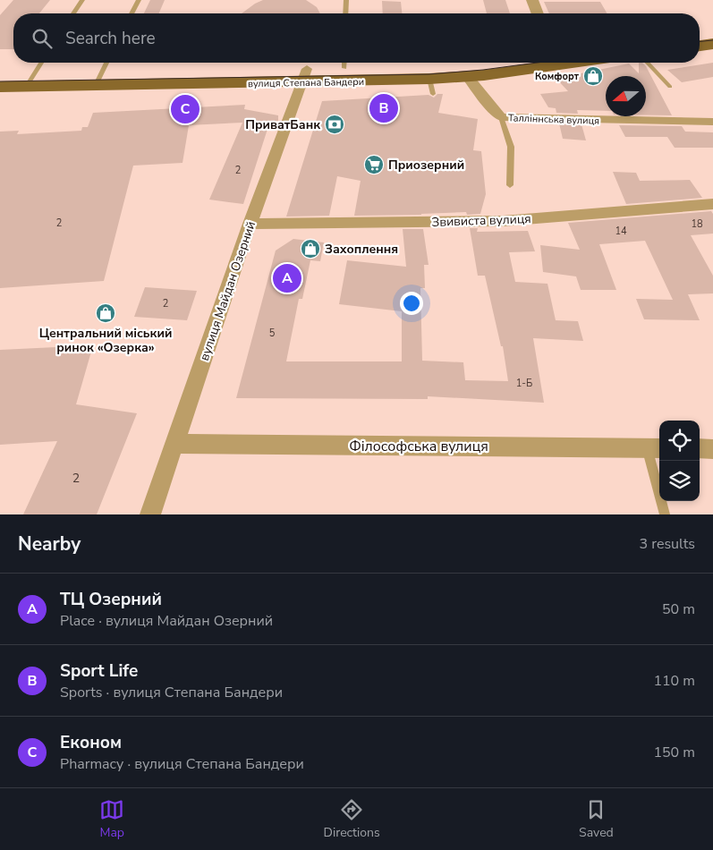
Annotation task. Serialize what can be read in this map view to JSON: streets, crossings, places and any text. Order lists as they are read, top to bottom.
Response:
{
  "streets": {
    "main road": ["вулиця Степана Бандери"],
    "street": [
      "Талліннська вулиця",
      "Звивиста вулиця",
      "вулиця Майдан Озерний",
      "Філософська вулиця"
    ]
  },
  "crossings": [
    ["вулиця Степана Бандери", "Талліннська вулиця"],
    ["вулиця Степана Бандери", "вулиця Майдан Озерний"],
    ["Звивиста вулиця", "вулиця Майдан Озерний"],
    ["вулиця Майдан Озерний", "Філософська вулиця"]
  ],
  "places": {
    "shop": ["Комфорт", "Захоплення", "Центральний міський ринок «Озерка»"],
    "bank": ["ПриватБанк"],
    "supermarket": ["Приозерний"]
  },
  "house_numbers": [
    "2",
    "2",
    "18",
    "14",
    "2",
    "5",
    "1-Б",
    "2"
  ],
  "north": "left",
  "page": {
    "search": "Search here",
    "pins": ["B", "C", "A"],
    "heading": ["Nearby", "3 results"],
    "list": [
      {
        "mark": "A",
        "name": "ТЦ Озерний",
        "note": "Place · вулиця Майдан Озерний",
        "value": "50 m"
      },
      {
        "mark": "B",
        "name": "Sport Life",
        "note": "Sports · вулиця Степана Бандери",
        "value": "110 m"
      },
      {
        "mark": "C",
        "name": "Економ",
        "note": "Pharmacy · вулиця Степана Бандери",
        "value": "150 m"
      }
    ],
    "nav": ["Map", "Directions", "Saved"]
  }
}
